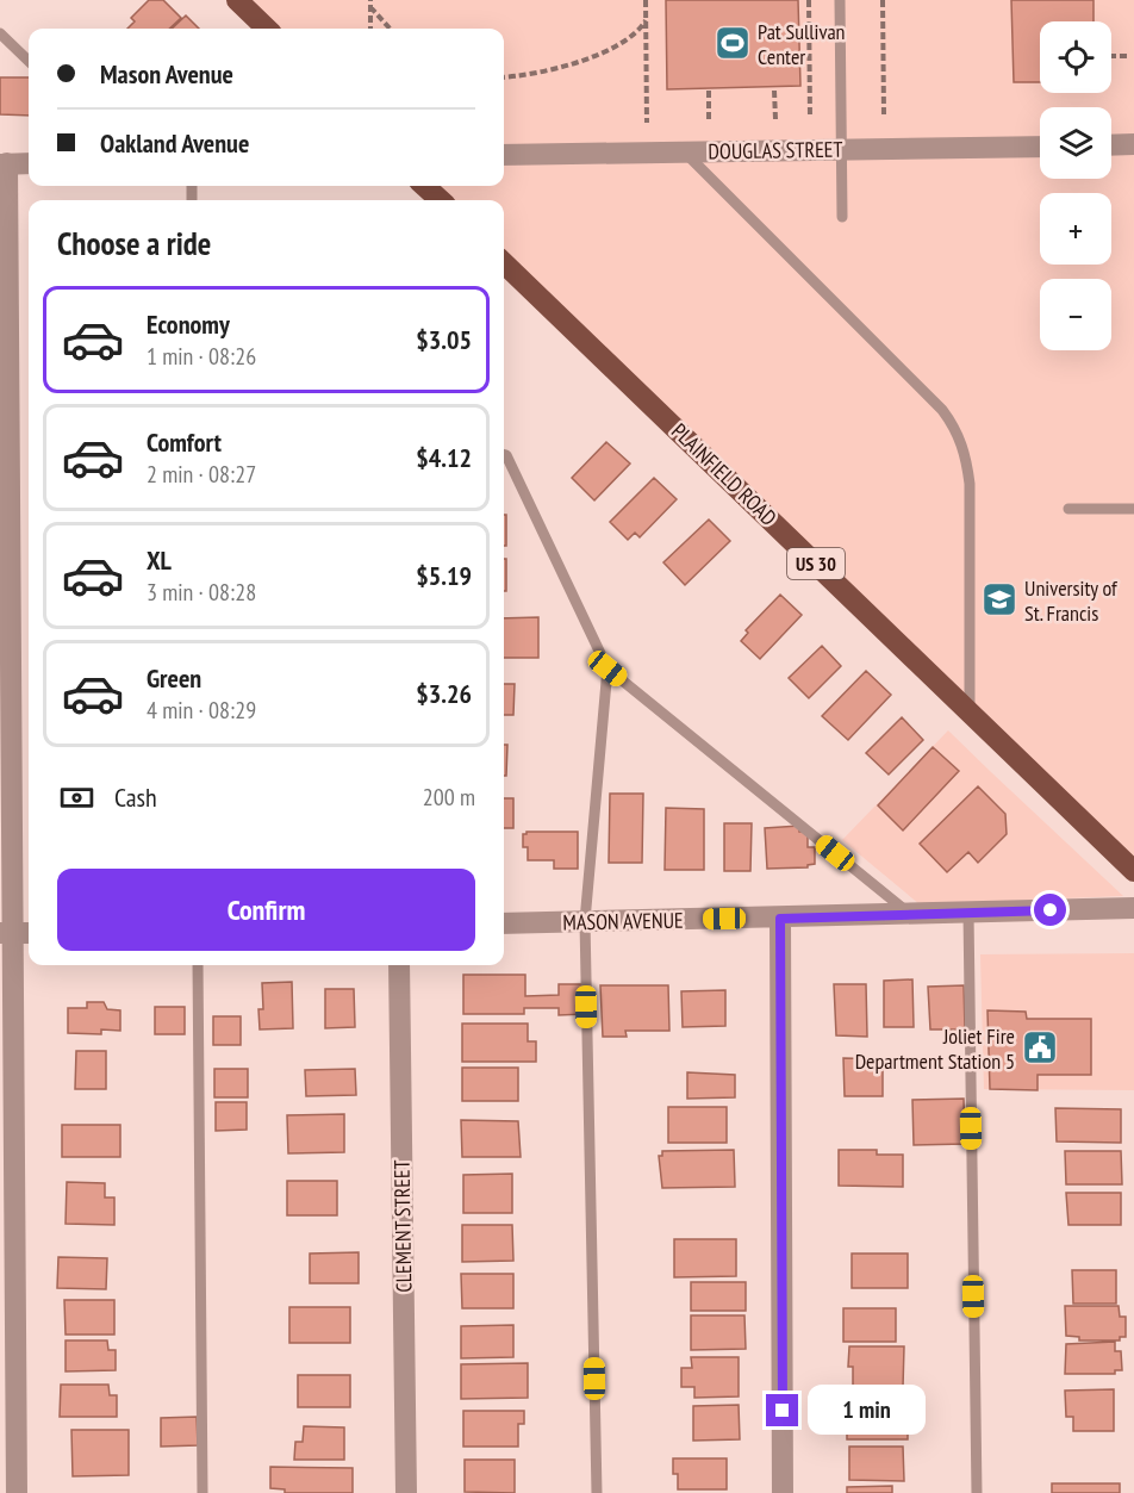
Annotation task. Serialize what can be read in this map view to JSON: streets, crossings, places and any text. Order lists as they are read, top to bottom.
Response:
{
  "streets": {
    "main road": ["PLAINFIELD ROAD", "US 30"],
    "street": ["DOUGLAS STREET", "MASON AVENUE", "CLEMENT STREET"]
  },
  "places": {
    "sports": ["Pat Sullivan Center"],
    "school or university": ["University of St. Francis"],
    "public building": ["Joliet Fire Department Station 5"]
  },
  "page": {
    "map_buttons": ["+", "−"],
    "banner": ["Mason Avenue", "Oakland Avenue"],
    "heading": "Choose a ride",
    "list": [
      {
        "name": "Economy",
        "note": "1 min · 08:26",
        "value": "$3.05"
      },
      {
        "name": "Comfort",
        "note": "2 min · 08:27",
        "value": "$4.12"
      },
      {
        "name": "XL",
        "note": "3 min · 08:28",
        "value": "$5.19"
      },
      {
        "name": "Green",
        "note": "4 min · 08:29",
        "value": "$3.26"
      }
    ],
    "pay": ["Cash", "200 m"],
    "buttons": "Confirm",
    "bubble": "1 min"
  }
}
